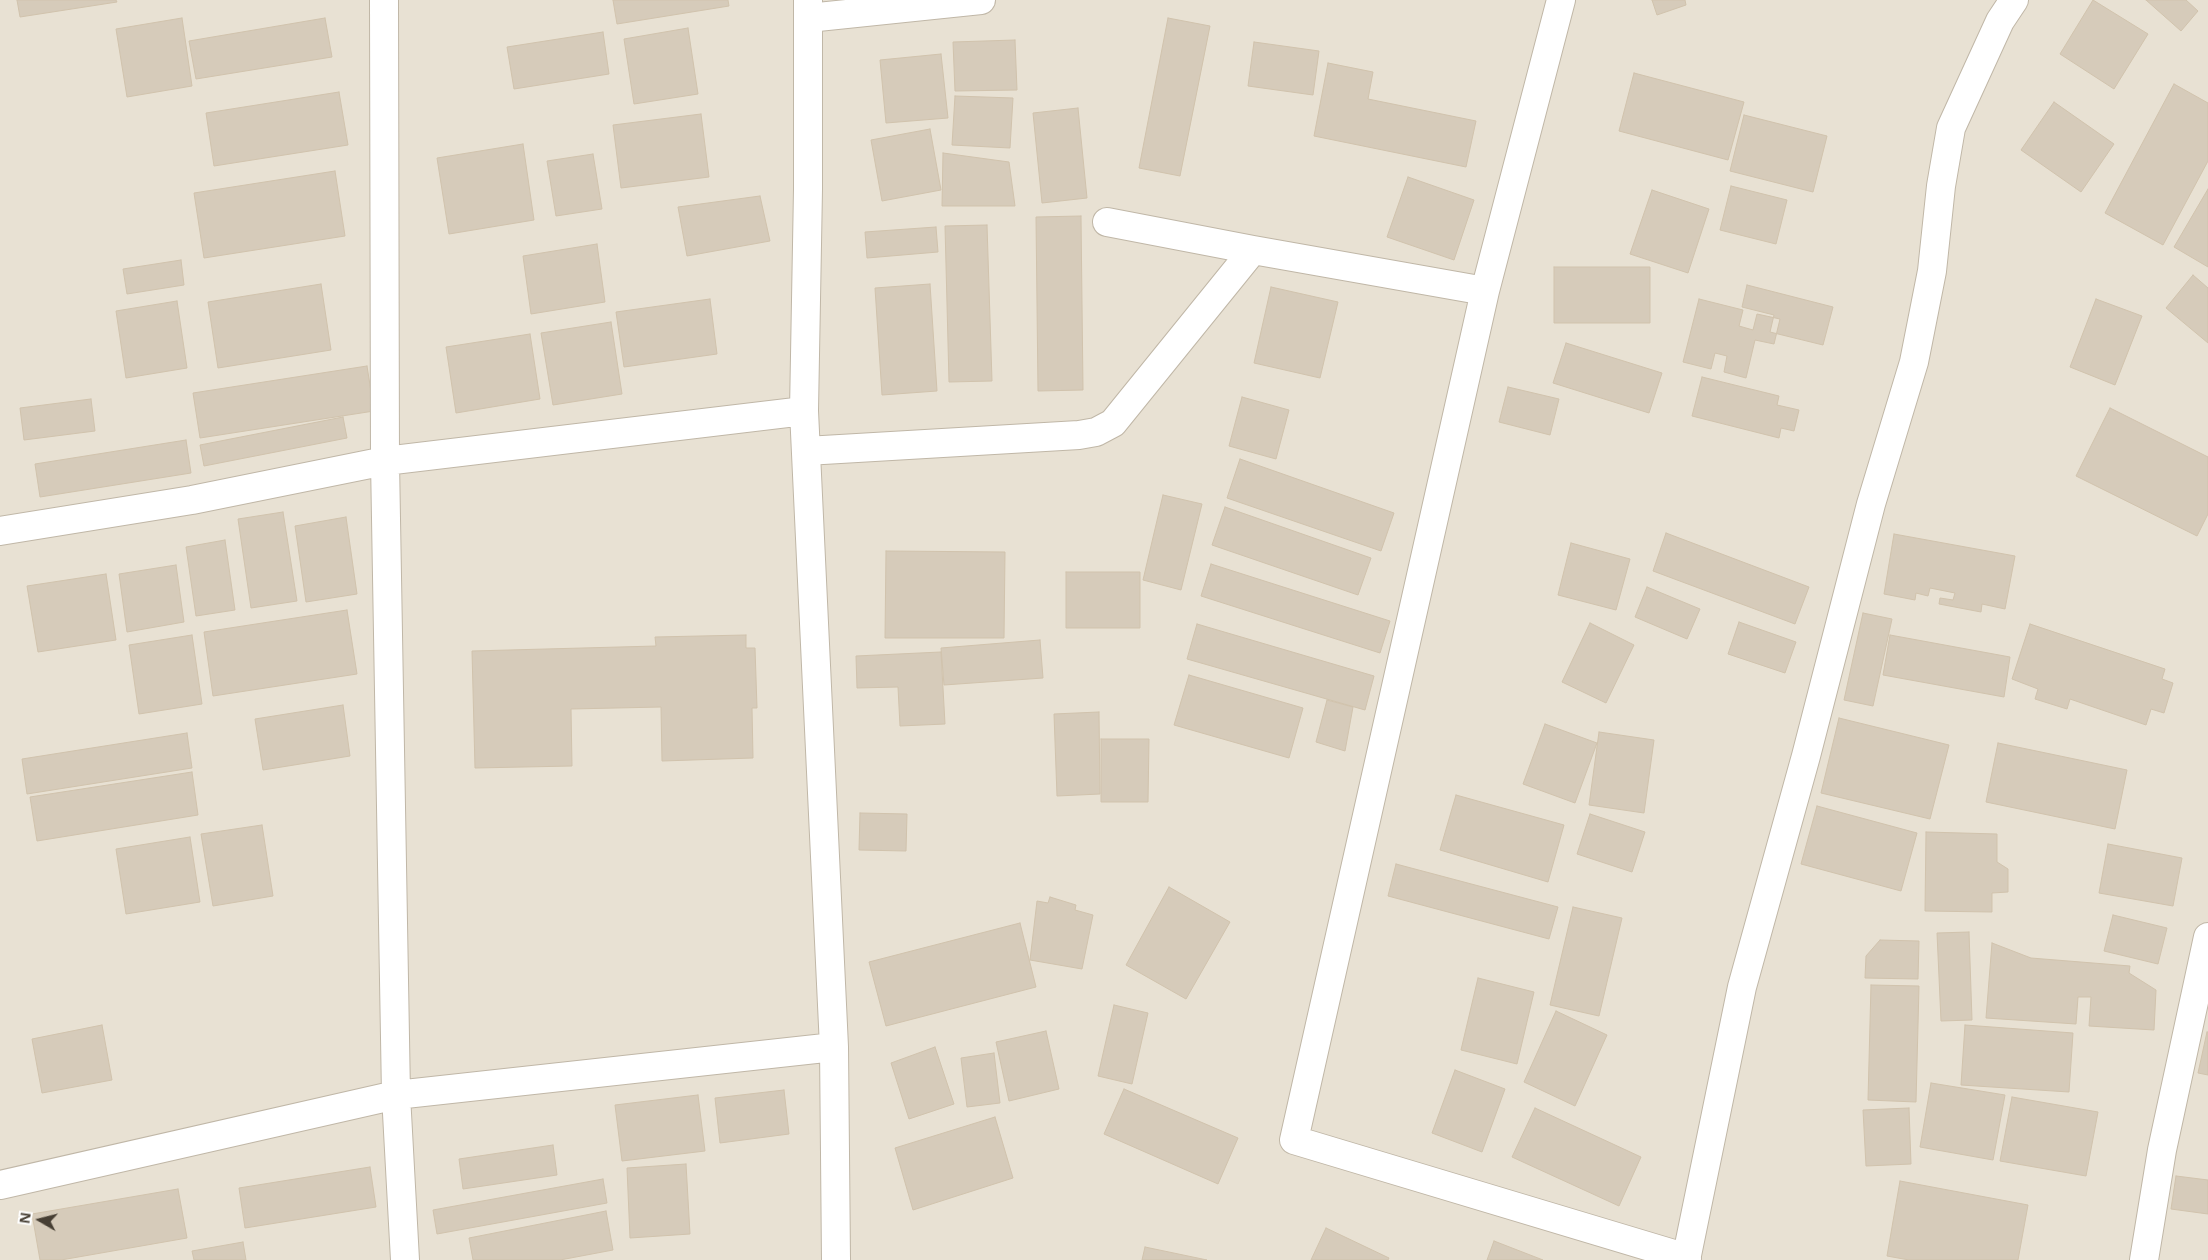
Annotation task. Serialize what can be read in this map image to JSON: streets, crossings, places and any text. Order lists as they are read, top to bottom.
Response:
{
  "north": "left"
}
